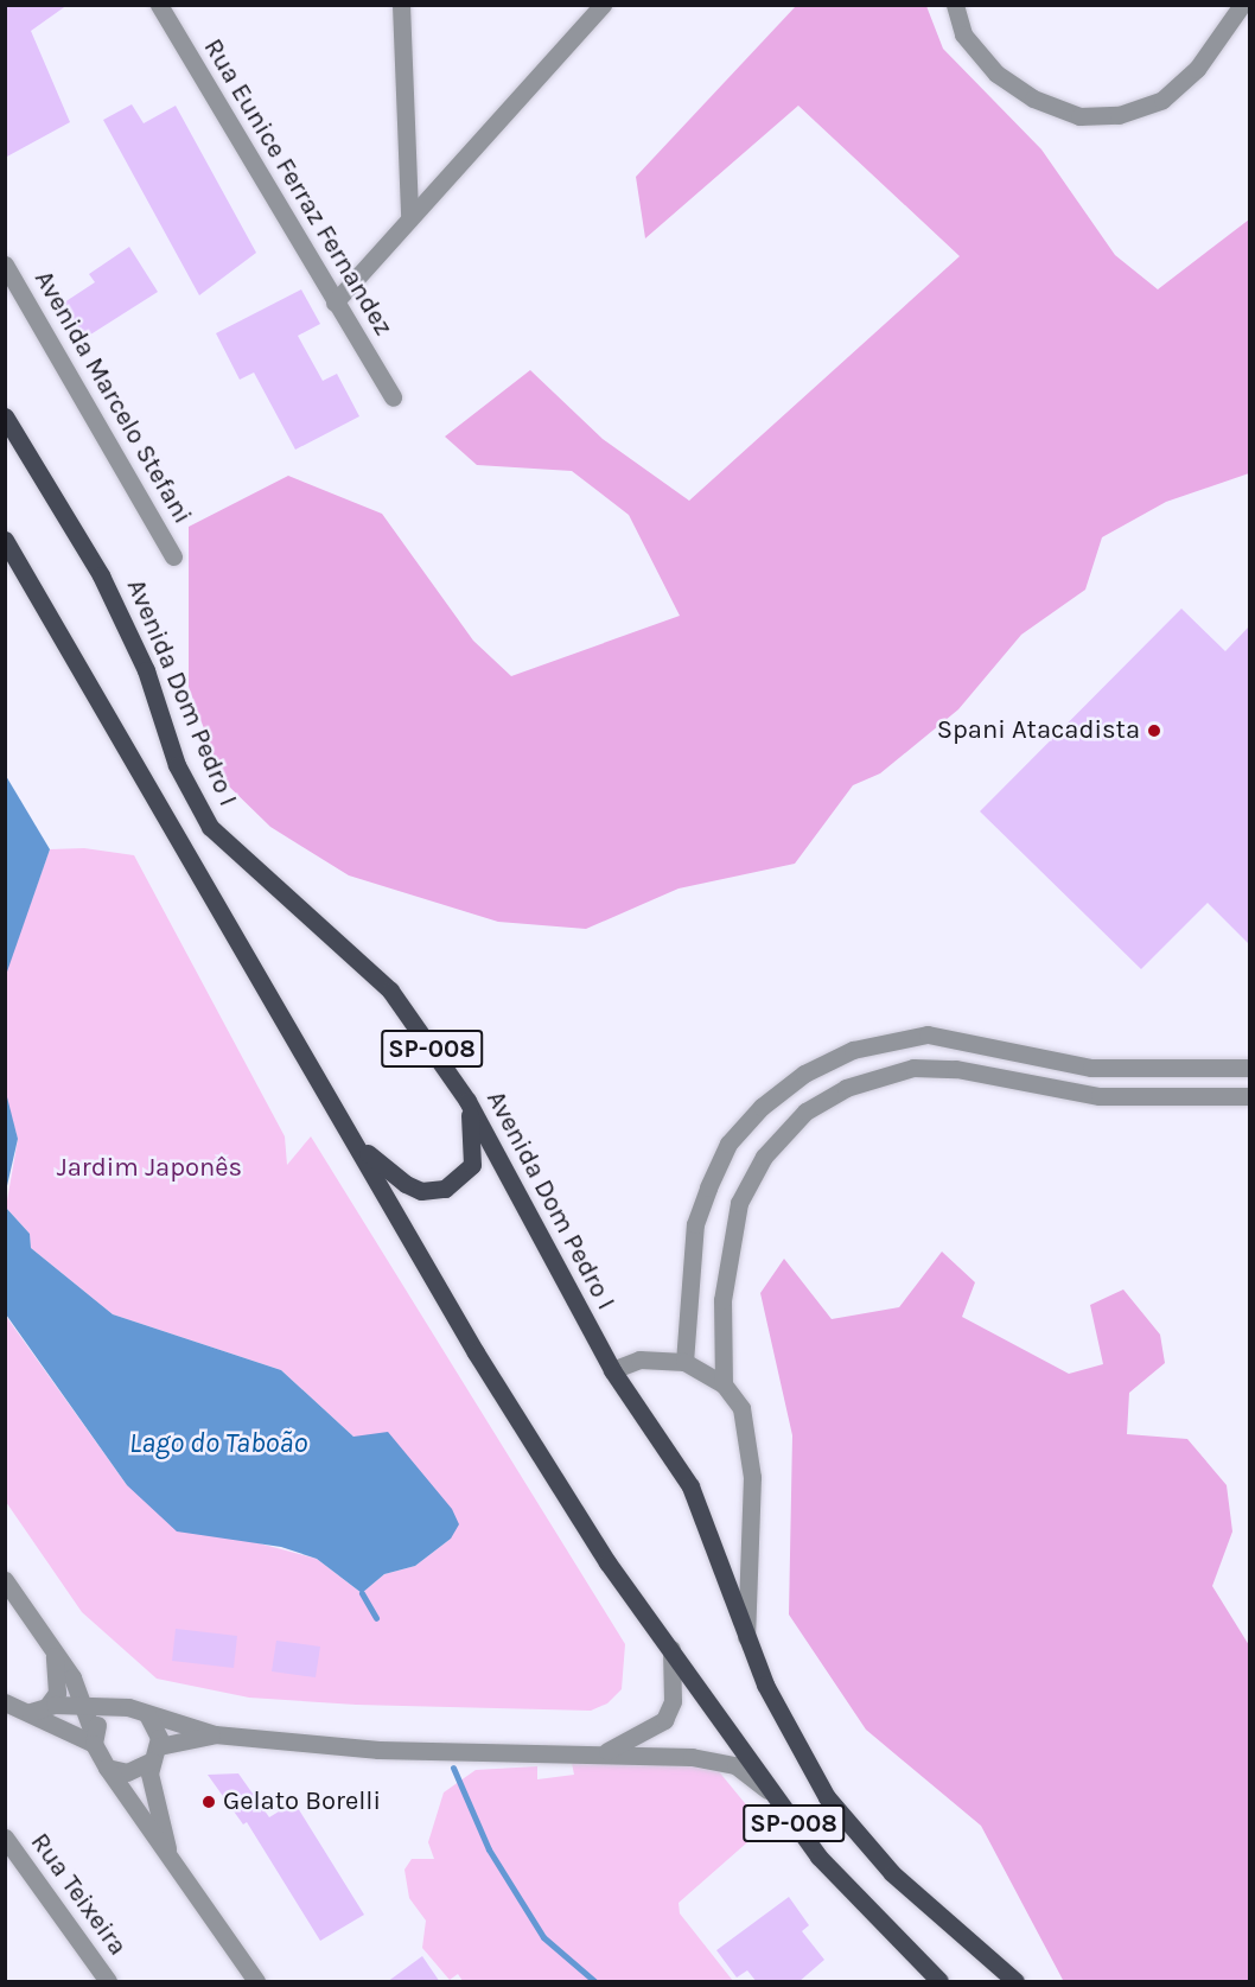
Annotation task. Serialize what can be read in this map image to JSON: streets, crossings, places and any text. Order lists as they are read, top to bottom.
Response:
{
  "streets": {
    "main road": ["Avenida Dom Pedro I", "SP-008"],
    "street": ["Rua Eunice Ferraz Fernandez", "Avenida Marcelo Stefani", "Rua Teixeira"]
  },
  "water": ["Lago do Taboão"],
  "parks": ["Jardim Japonês"],
  "places": ["Spani Atacadista", "Gelato Borelli"]
}
